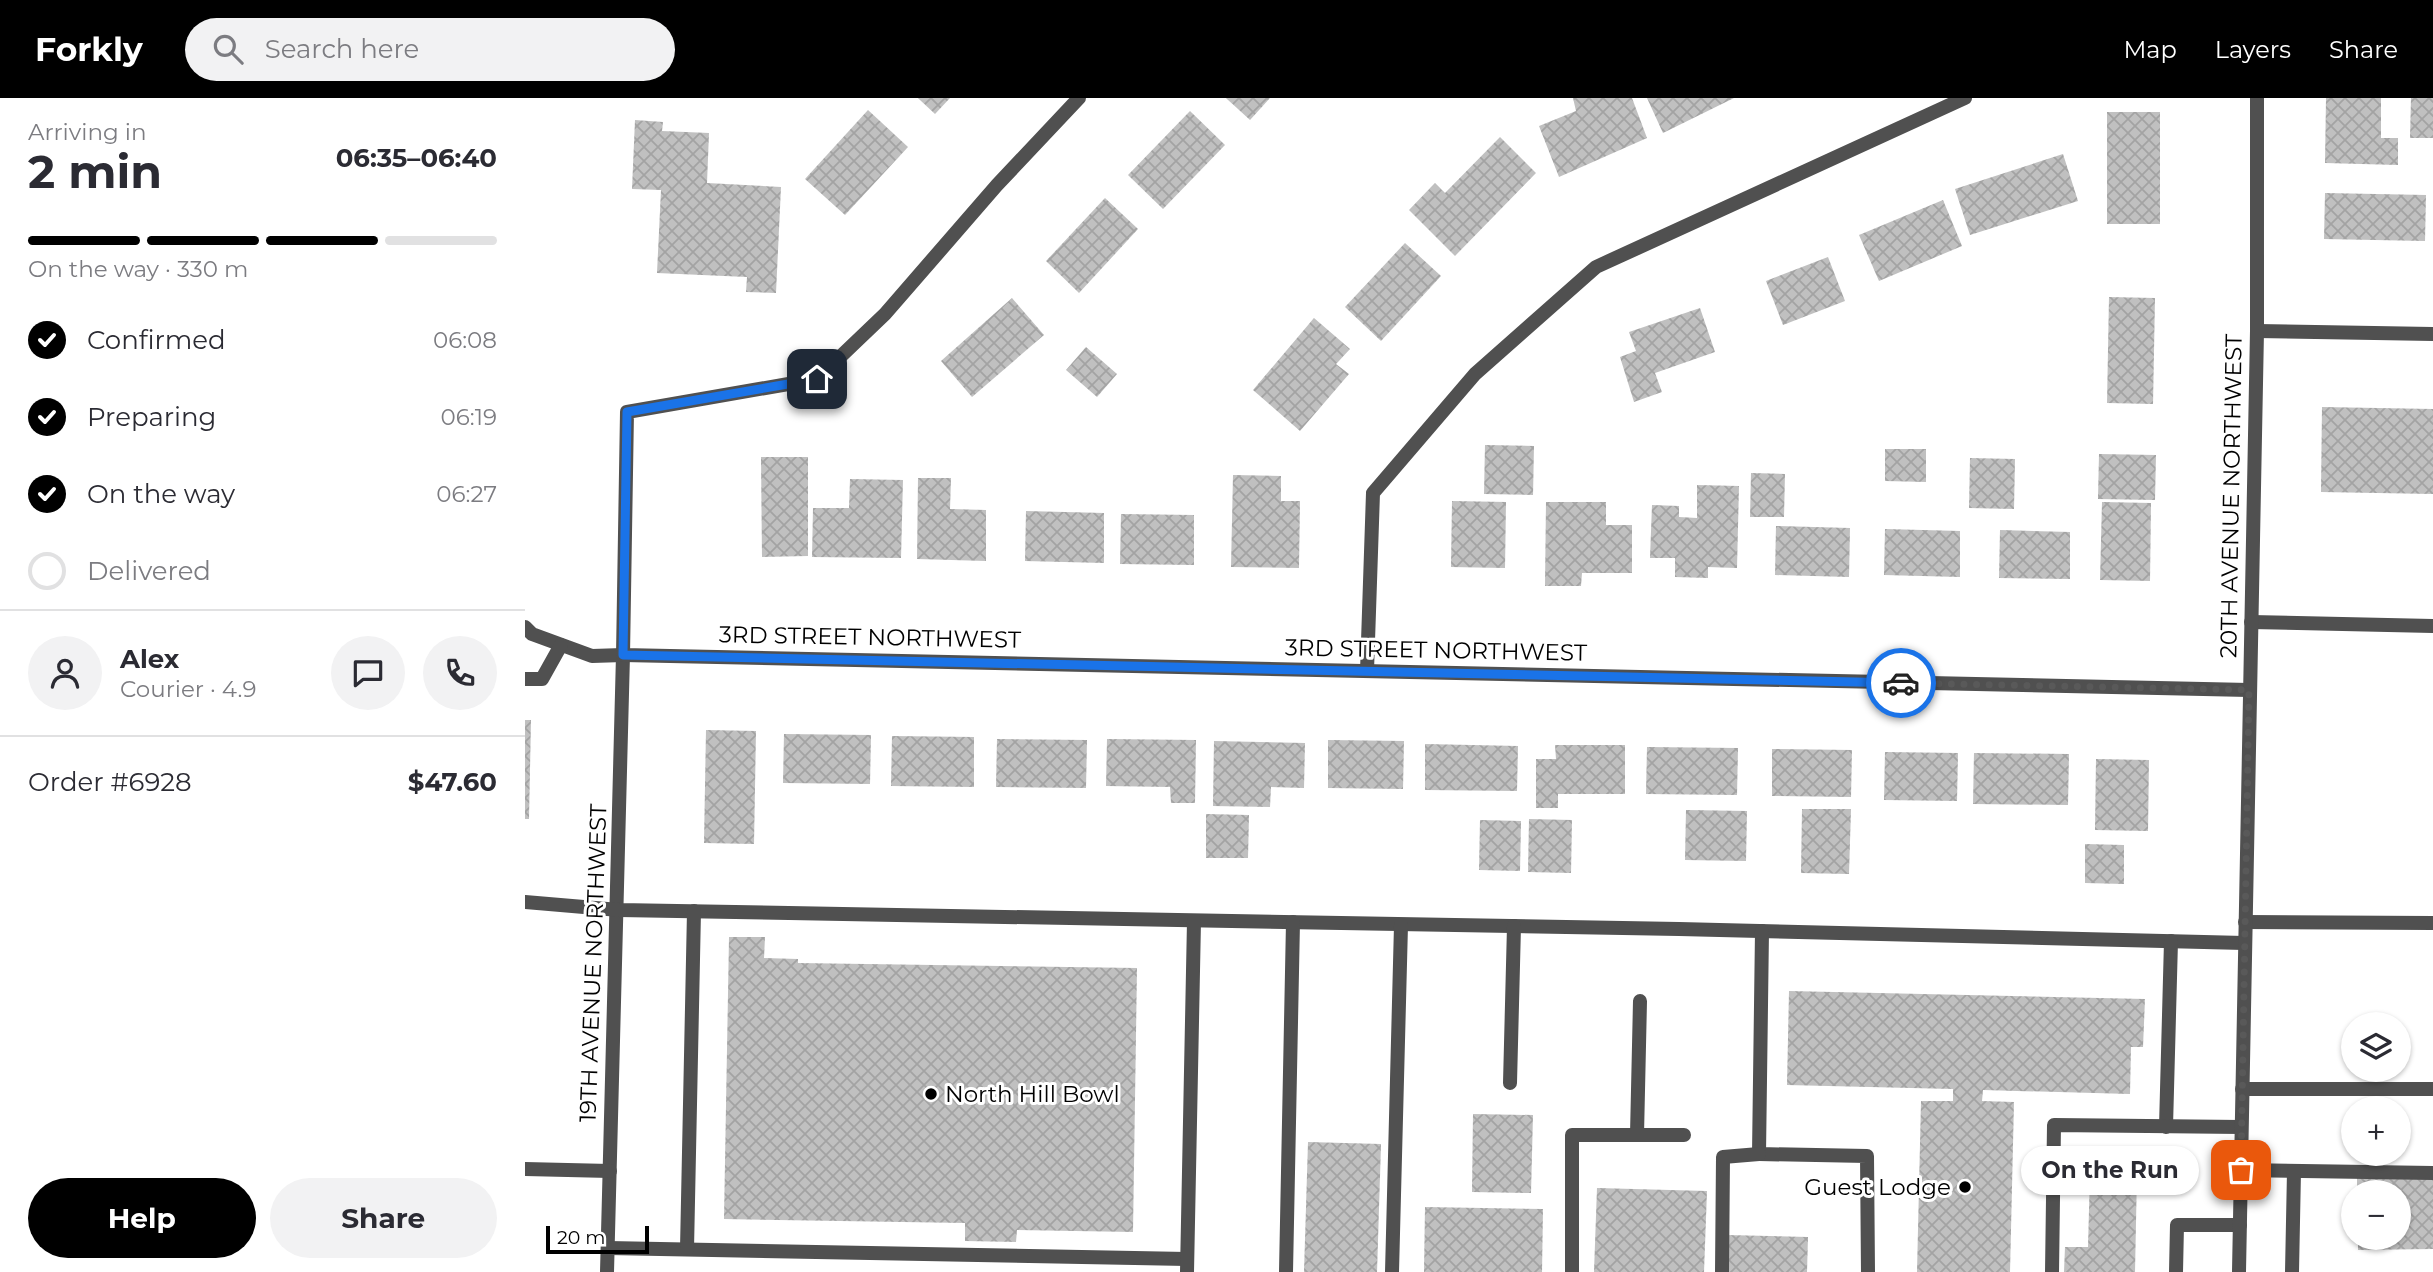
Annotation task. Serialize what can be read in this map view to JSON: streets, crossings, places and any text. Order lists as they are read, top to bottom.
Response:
{
  "streets": {
    "street": ["20TH AVENUE NORTHWEST", "3RD STREET NORTHWEST", "19TH AVENUE NORTHWEST"]
  },
  "crossings": [
    ["20TH AVENUE NORTHWEST", "3RD STREET NORTHWEST"],
    ["3RD STREET NORTHWEST", "19TH AVENUE NORTHWEST"]
  ],
  "places": ["North Hill Bowl", "On the Run", "Guest Lodge"],
  "scale_bar": "20 m",
  "page": {
    "header": "Forkly",
    "search": "Search here",
    "nav": ["Map", "Layers", "Share"],
    "heading": ["2 min", "Arriving in", "06:35–06:40"],
    "panel": [
      "Alex",
      "Courier · 4.9",
      "Order #6928",
      "$47.60"
    ],
    "bar": "On the way · 330 m",
    "list": [
      ["Confirmed", "06:08"],
      ["Preparing", "06:19"],
      ["On the way", "06:27"],
      "Delivered"
    ],
    "map_buttons": ["+", "−"],
    "bubble": "On the Run",
    "buttons": ["Help", "Share"],
    "scale": "20 m"
  }
}
